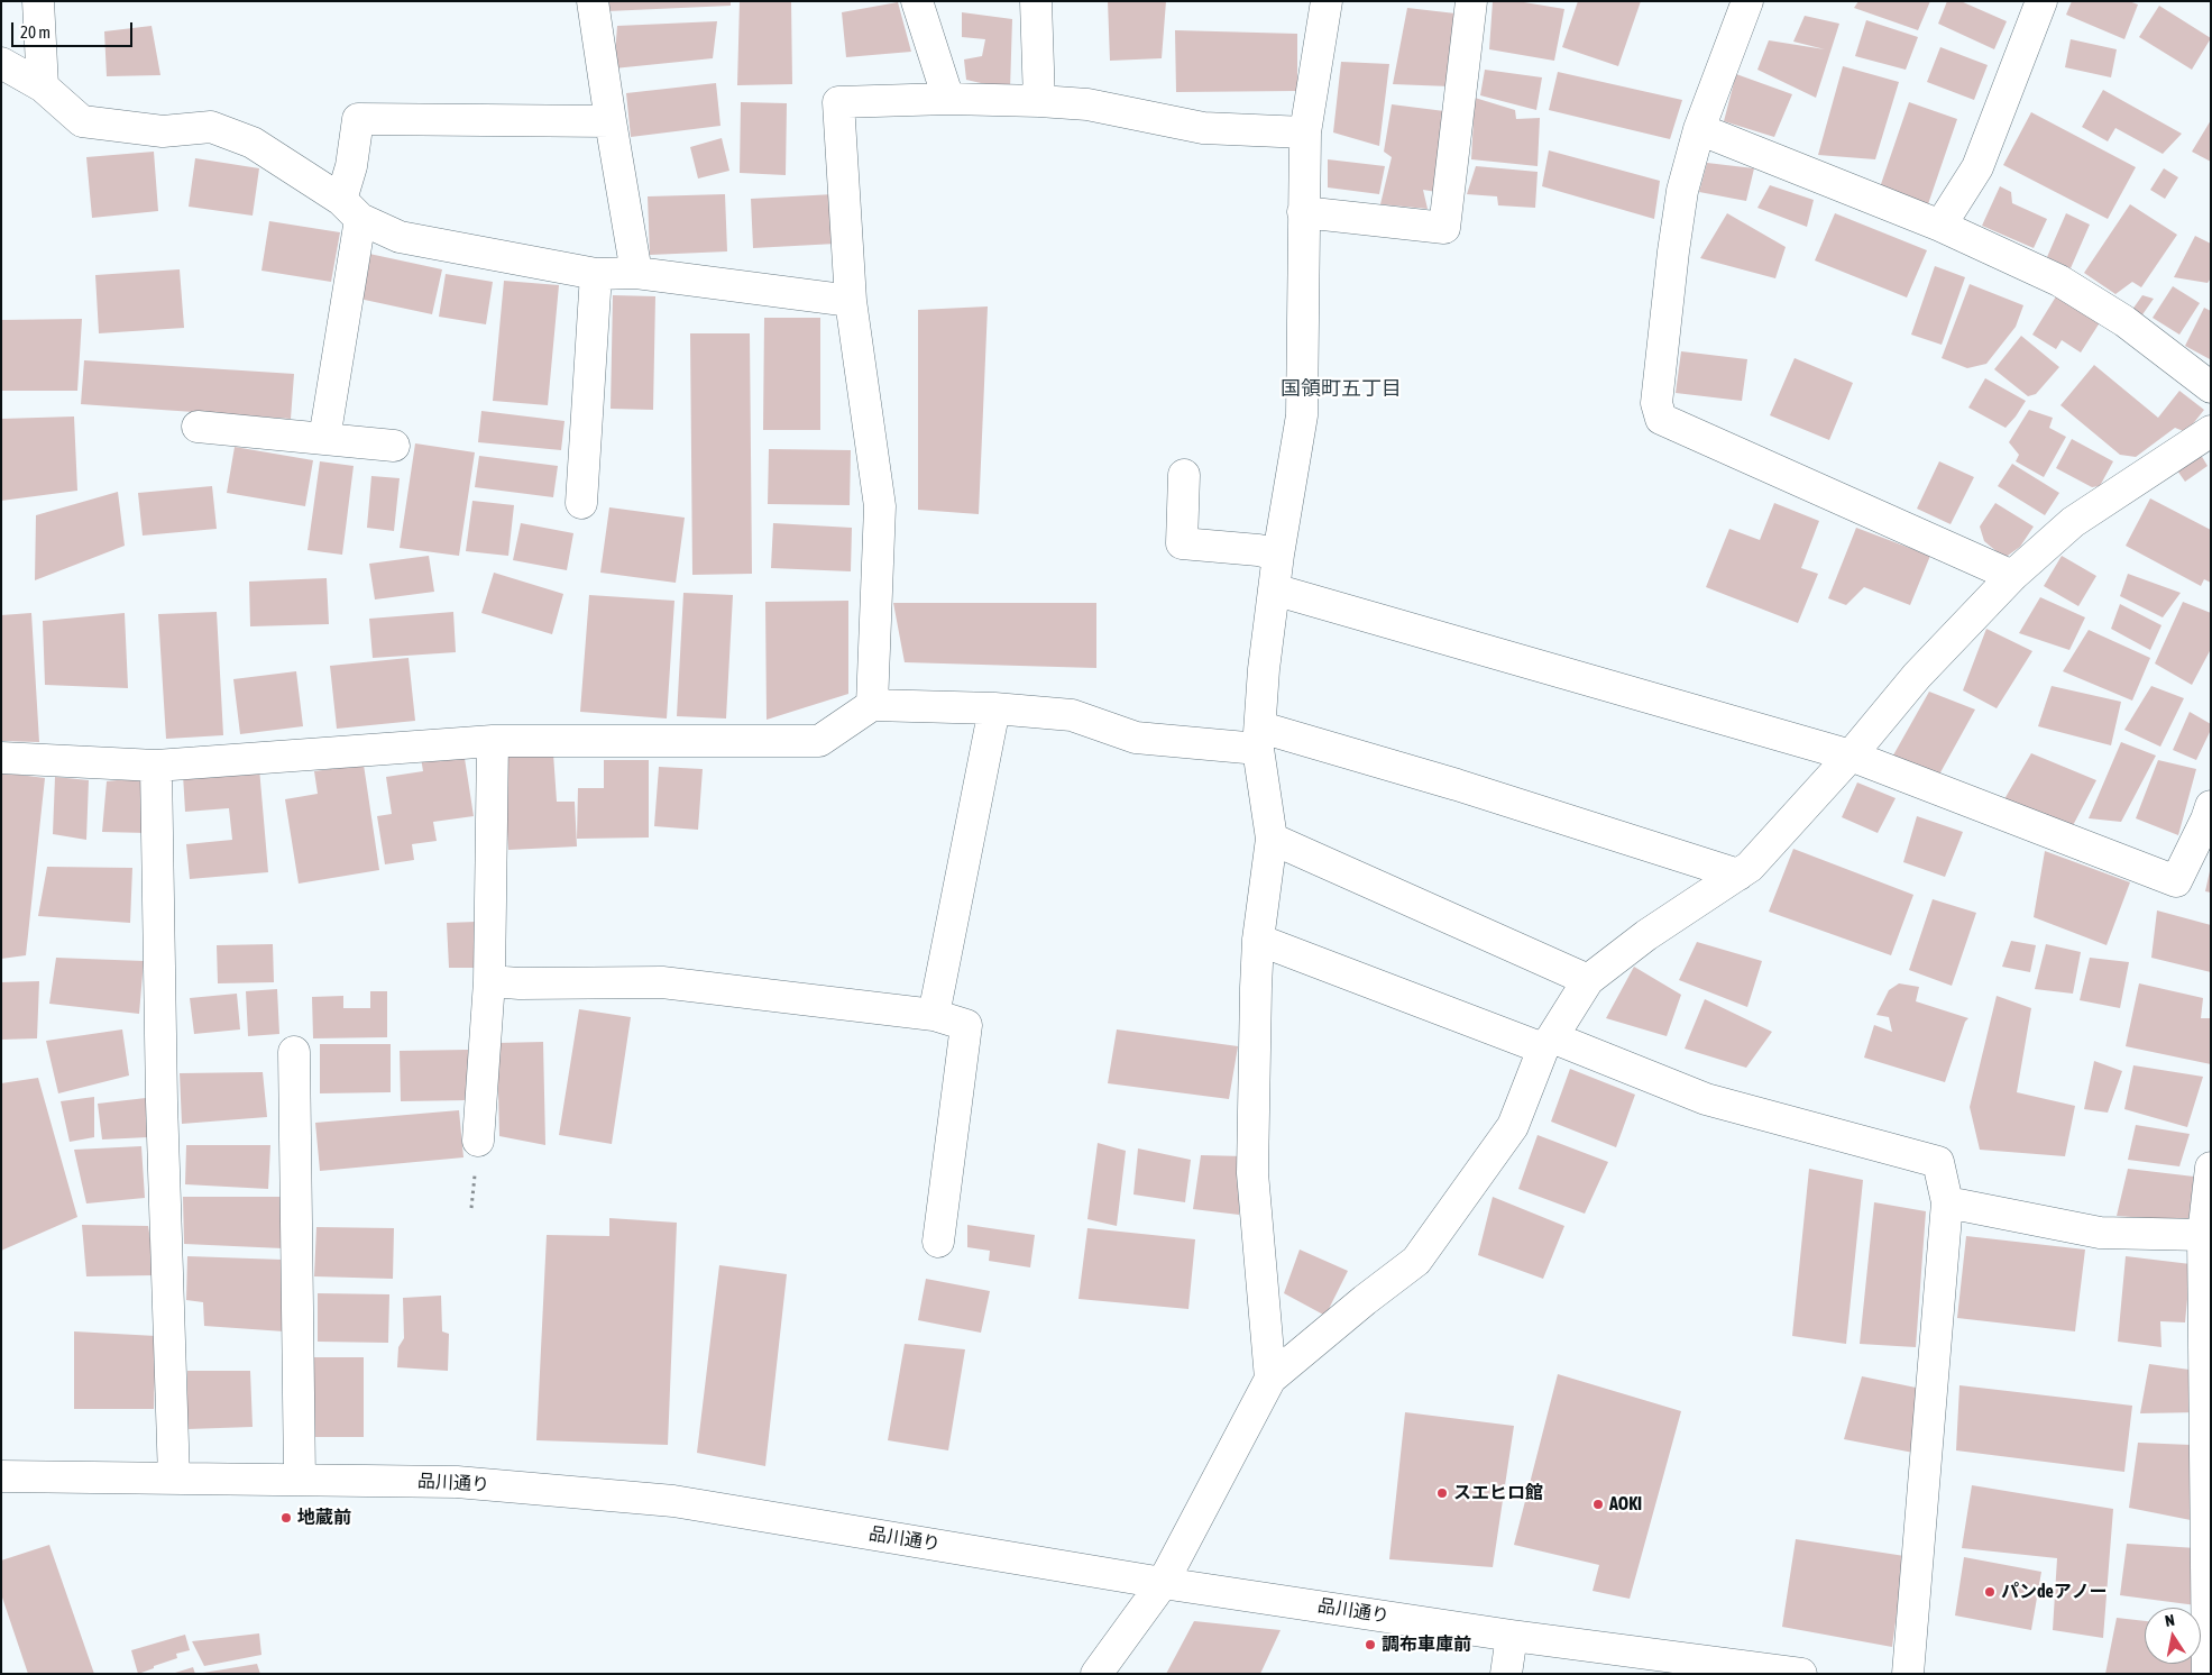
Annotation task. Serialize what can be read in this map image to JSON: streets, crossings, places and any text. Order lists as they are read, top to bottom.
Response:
{
  "streets": {
    "street": ["品川通り"]
  },
  "districts": ["国領町五丁目"],
  "places": [
    "スエヒロ館",
    "AOKI",
    "地蔵前",
    "パンdeアノー",
    "調布車庫前"
  ],
  "scale_bar": "20 m",
  "north": "top"
}
